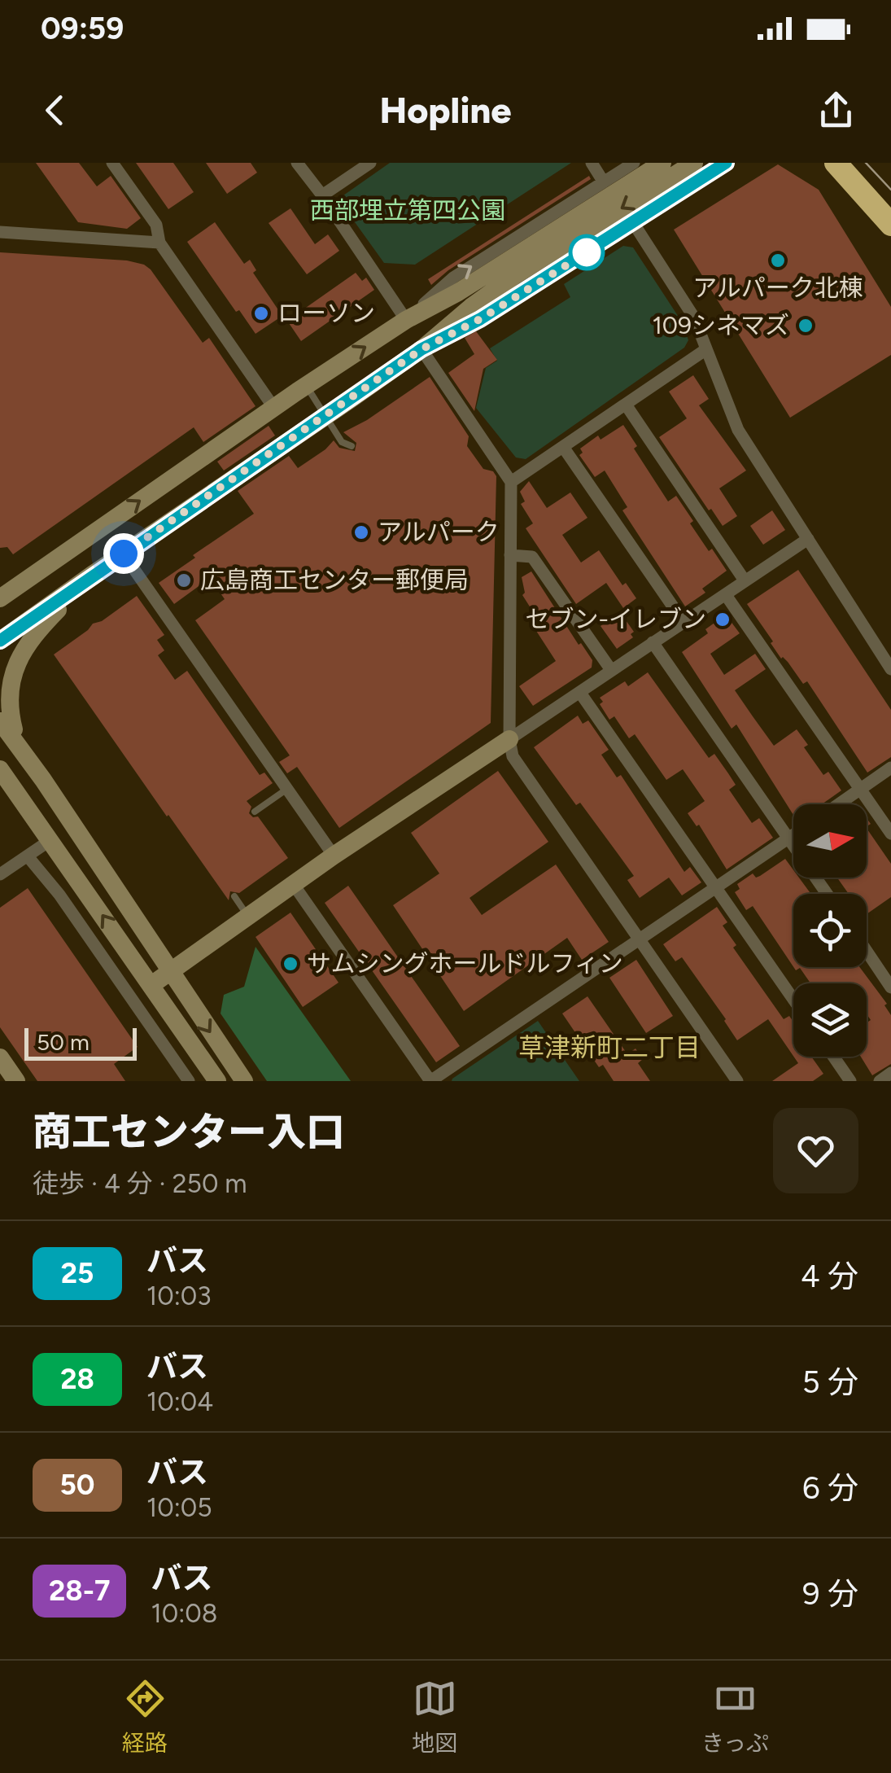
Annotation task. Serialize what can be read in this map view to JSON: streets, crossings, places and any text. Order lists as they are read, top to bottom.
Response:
{
  "districts": ["草津新町二丁目"],
  "parks": ["西部埋立第四公園"],
  "places": [
    "アルパーク北棟",
    "ローソン",
    "109シネマズ",
    "アルパーク",
    "広島商工センター郵便局",
    "セブン-イレブン",
    "サムシングホールドルフィン"
  ],
  "lines": ["bus line 25"],
  "scale_bar": "50 m",
  "north": "right",
  "page": {
    "status": "09:59",
    "header": "Hopline",
    "scale": "50 m",
    "heading": ["商工センター入口", "徒歩 · 4 分 · 250 m"],
    "list": [
      {
        "mark": "25",
        "name": "バス",
        "note": "10:03",
        "value": "4 分"
      },
      {
        "mark": "28",
        "name": "バス",
        "note": "10:04",
        "value": "5 分"
      },
      {
        "mark": "50",
        "name": "バス",
        "note": "10:05",
        "value": "6 分"
      },
      {
        "mark": "28-7",
        "name": "バス",
        "note": "10:08",
        "value": "9 分"
      }
    ],
    "tabs": ["経路", "地図", "きっぷ"]
  }
}
